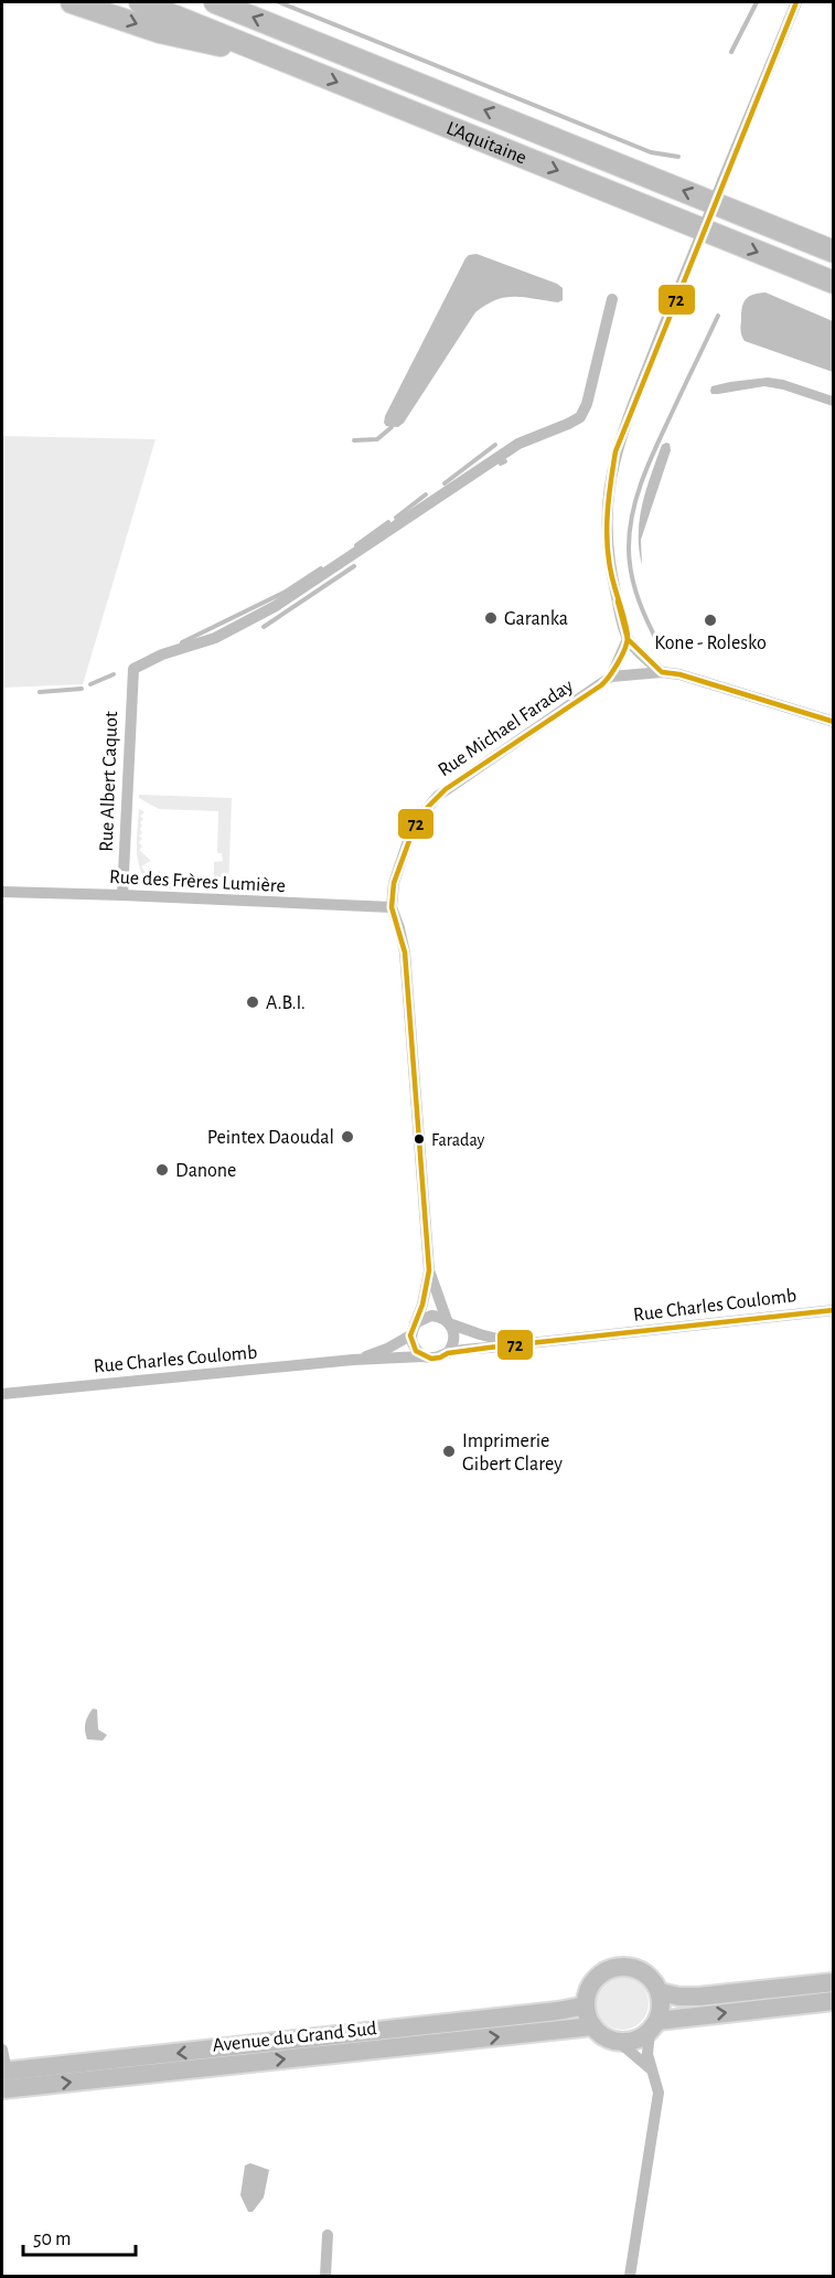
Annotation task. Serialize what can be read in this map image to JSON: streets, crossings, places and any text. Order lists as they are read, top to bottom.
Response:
{
  "streets": {
    "highway": ["L'Aquitaine"],
    "main road": ["Avenue du Grand Sud"],
    "street": [
      "Rue Michael Faraday",
      "Rue Albert Caquot",
      "Rue des Frères Lumière",
      "Rue Charles Coulomb"
    ]
  },
  "crossings": [
    ["Rue Michael Faraday", "Rue des Frères Lumière"],
    ["Rue Michael Faraday", "Rue Charles Coulomb"],
    ["Rue Albert Caquot", "Rue des Frères Lumière"]
  ],
  "places": [
    "Garanka",
    "Kone - Rolesko",
    "A.B.I.",
    "Peintex Daoudal",
    "Faraday",
    "Danone",
    "Imprimerie Gibert Clarey"
  ],
  "lines": ["transit line 72"],
  "scale_bar": "50 m"
}
